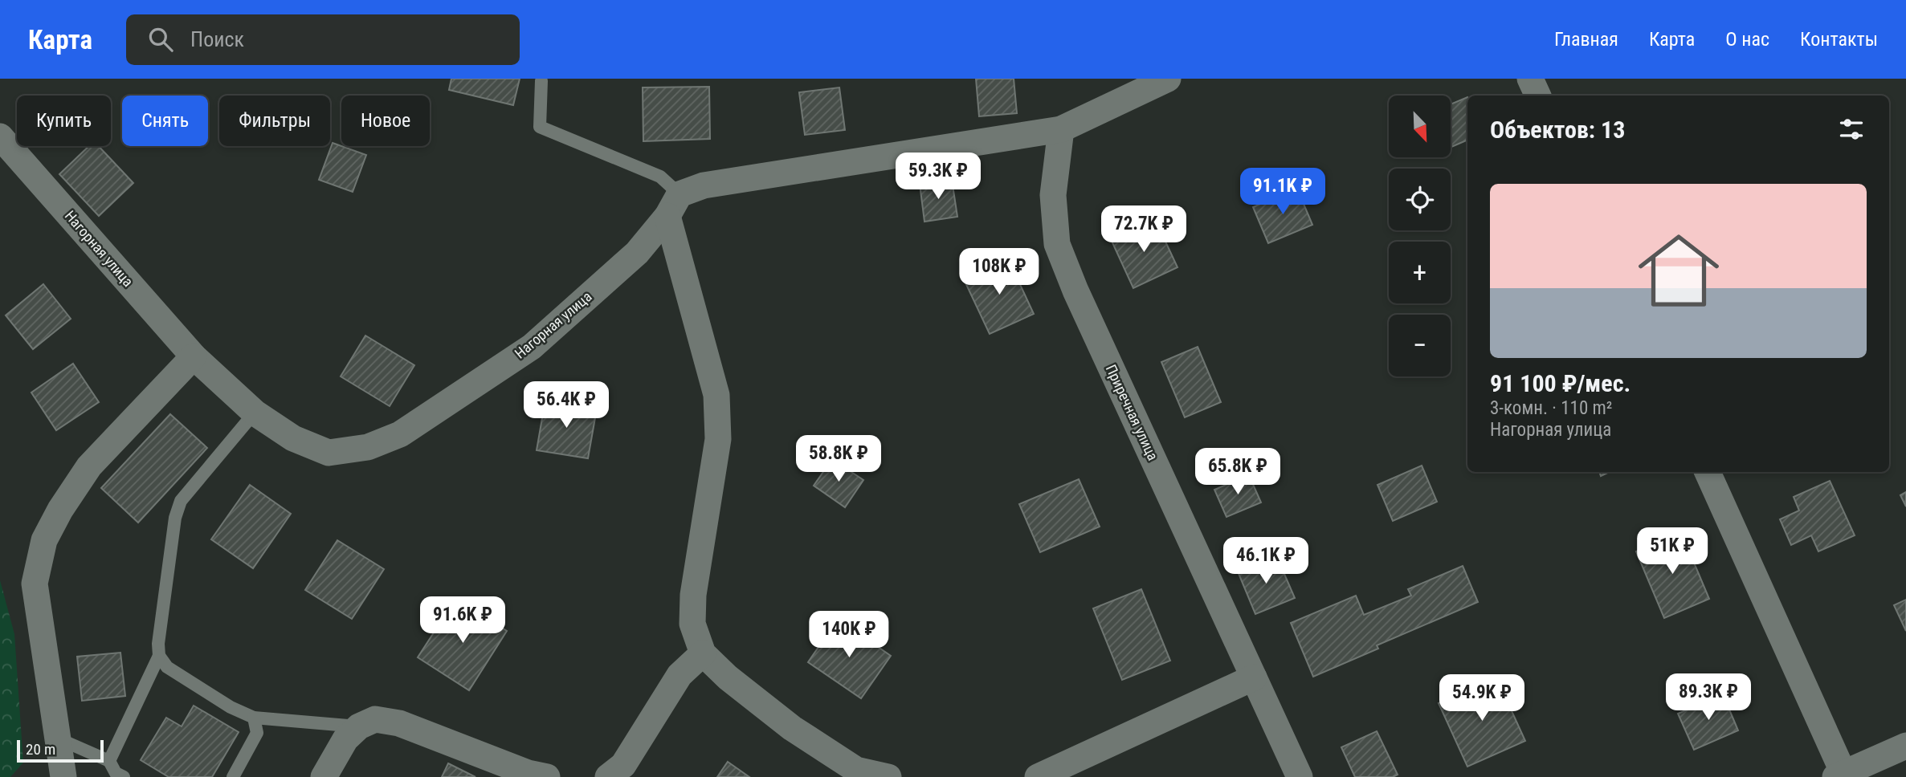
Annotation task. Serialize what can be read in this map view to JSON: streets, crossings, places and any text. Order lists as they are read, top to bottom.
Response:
{
  "streets": {
    "street": ["Нагорная улица", "Приречная улица"]
  },
  "scale_bar": "20 m",
  "north": "bottom right",
  "page": {
    "header": "Карта",
    "search": "Поиск",
    "nav": [
      "Главная",
      "Карта",
      "О нас",
      "Контакты"
    ],
    "map_buttons": ["+", "−"],
    "chip": [
      "Купить",
      "Снять",
      "Фильтры",
      "Новое"
    ],
    "heading": "Объектов: 13",
    "price": [
      "59.3K ₽",
      "91.1K ₽",
      "72.7K ₽",
      "108K ₽",
      "56.4K ₽",
      "58.8K ₽",
      "65.8K ₽",
      "51K ₽",
      "46.1K ₽",
      "91.6K ₽",
      "140K ₽",
      "89.3K ₽",
      "54.9K ₽"
    ],
    "list": [
      {
        "name": "91 100 ₽/мес.",
        "note": "3-комн. · 110 m² · Нагорная улица"
      }
    ],
    "scale": "20 m"
  }
}
